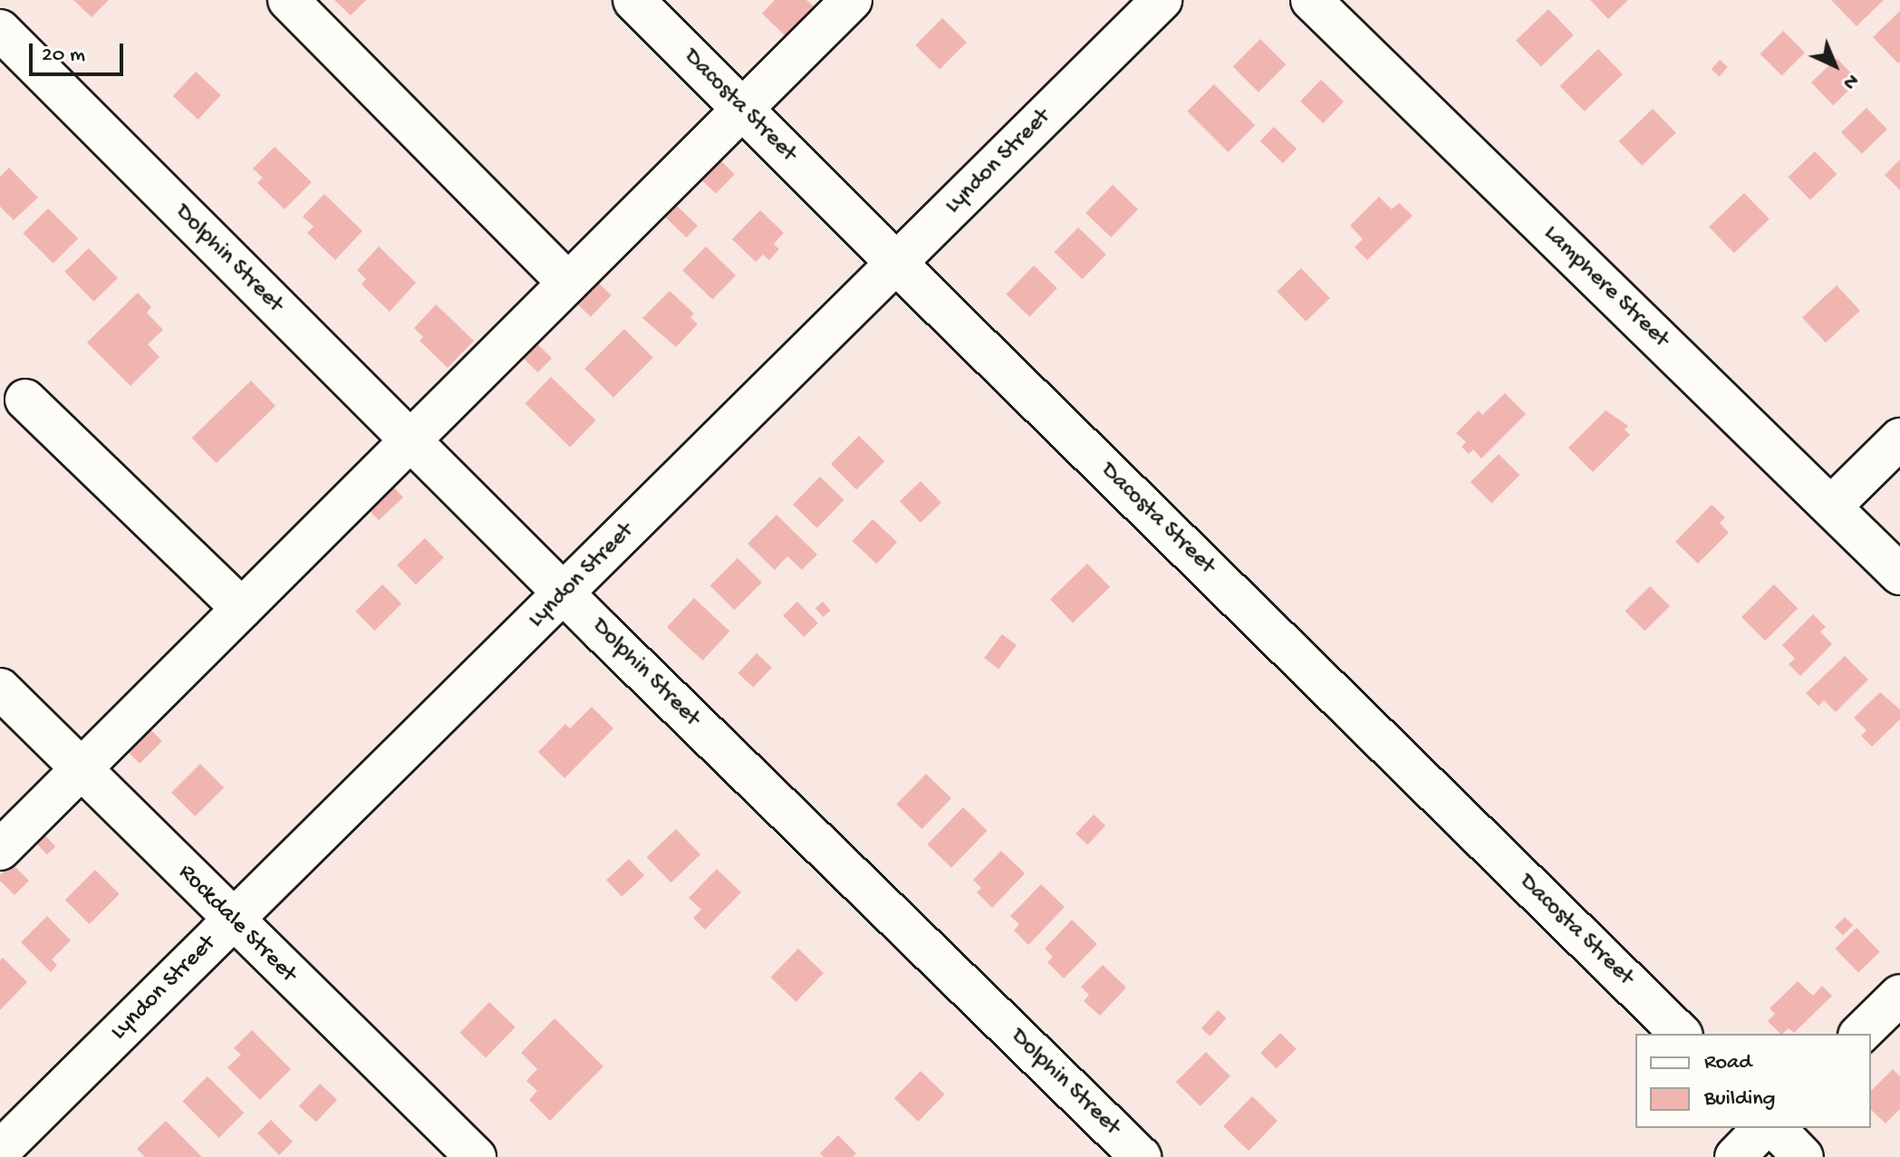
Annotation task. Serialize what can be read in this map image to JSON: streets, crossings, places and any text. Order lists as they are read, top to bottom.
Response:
{
  "streets": {
    "street": [
      "Dacosta Street",
      "Lyndon Street",
      "Dolphin Street",
      "Lamphere Street",
      "Rockdale Street"
    ]
  },
  "crossings": [
    ["Dacosta Street", "Lyndon Street"],
    ["Lyndon Street", "Dolphin Street"],
    ["Lyndon Street", "Rockdale Street"]
  ],
  "legend": ["Road", "Building"],
  "scale_bar": "20 m",
  "north": "bottom right"
}
